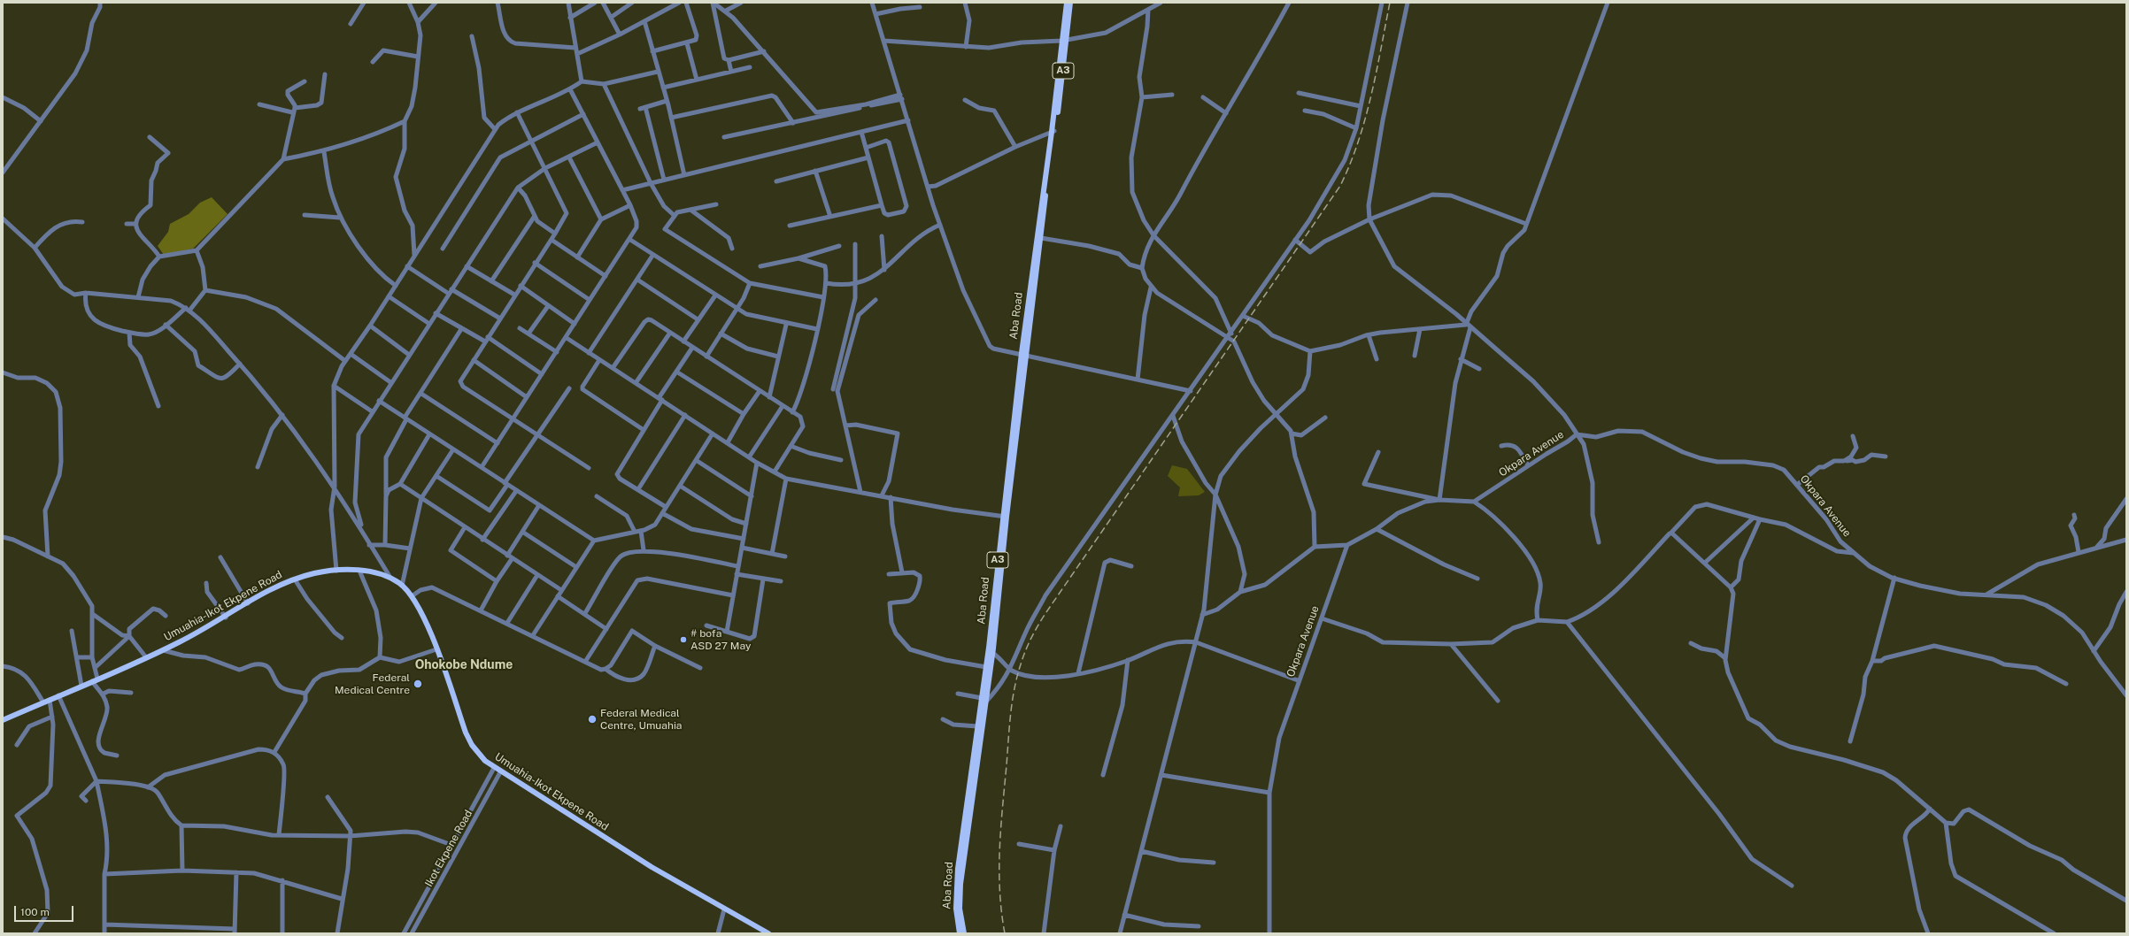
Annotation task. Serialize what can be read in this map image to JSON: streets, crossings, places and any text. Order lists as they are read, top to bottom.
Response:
{
  "streets": {
    "main road": ["A3", "Aba Road", "Umuahia-Ikot Ekpene Road"],
    "street": ["Okpara Avenue", "Ikot Ekpene Road"]
  },
  "crossings": [
    ["A3", "Aba Road"],
    ["Umuahia-Ikot Ekpene Road", "Ikot Ekpene Road"]
  ],
  "districts": ["Ohokobe Ndume"],
  "places": ["# bofa ASD 27 May", "Federal Medical Centre", "Federal Medical Centre, Umuahia"],
  "scale_bar": "100 m"
}
